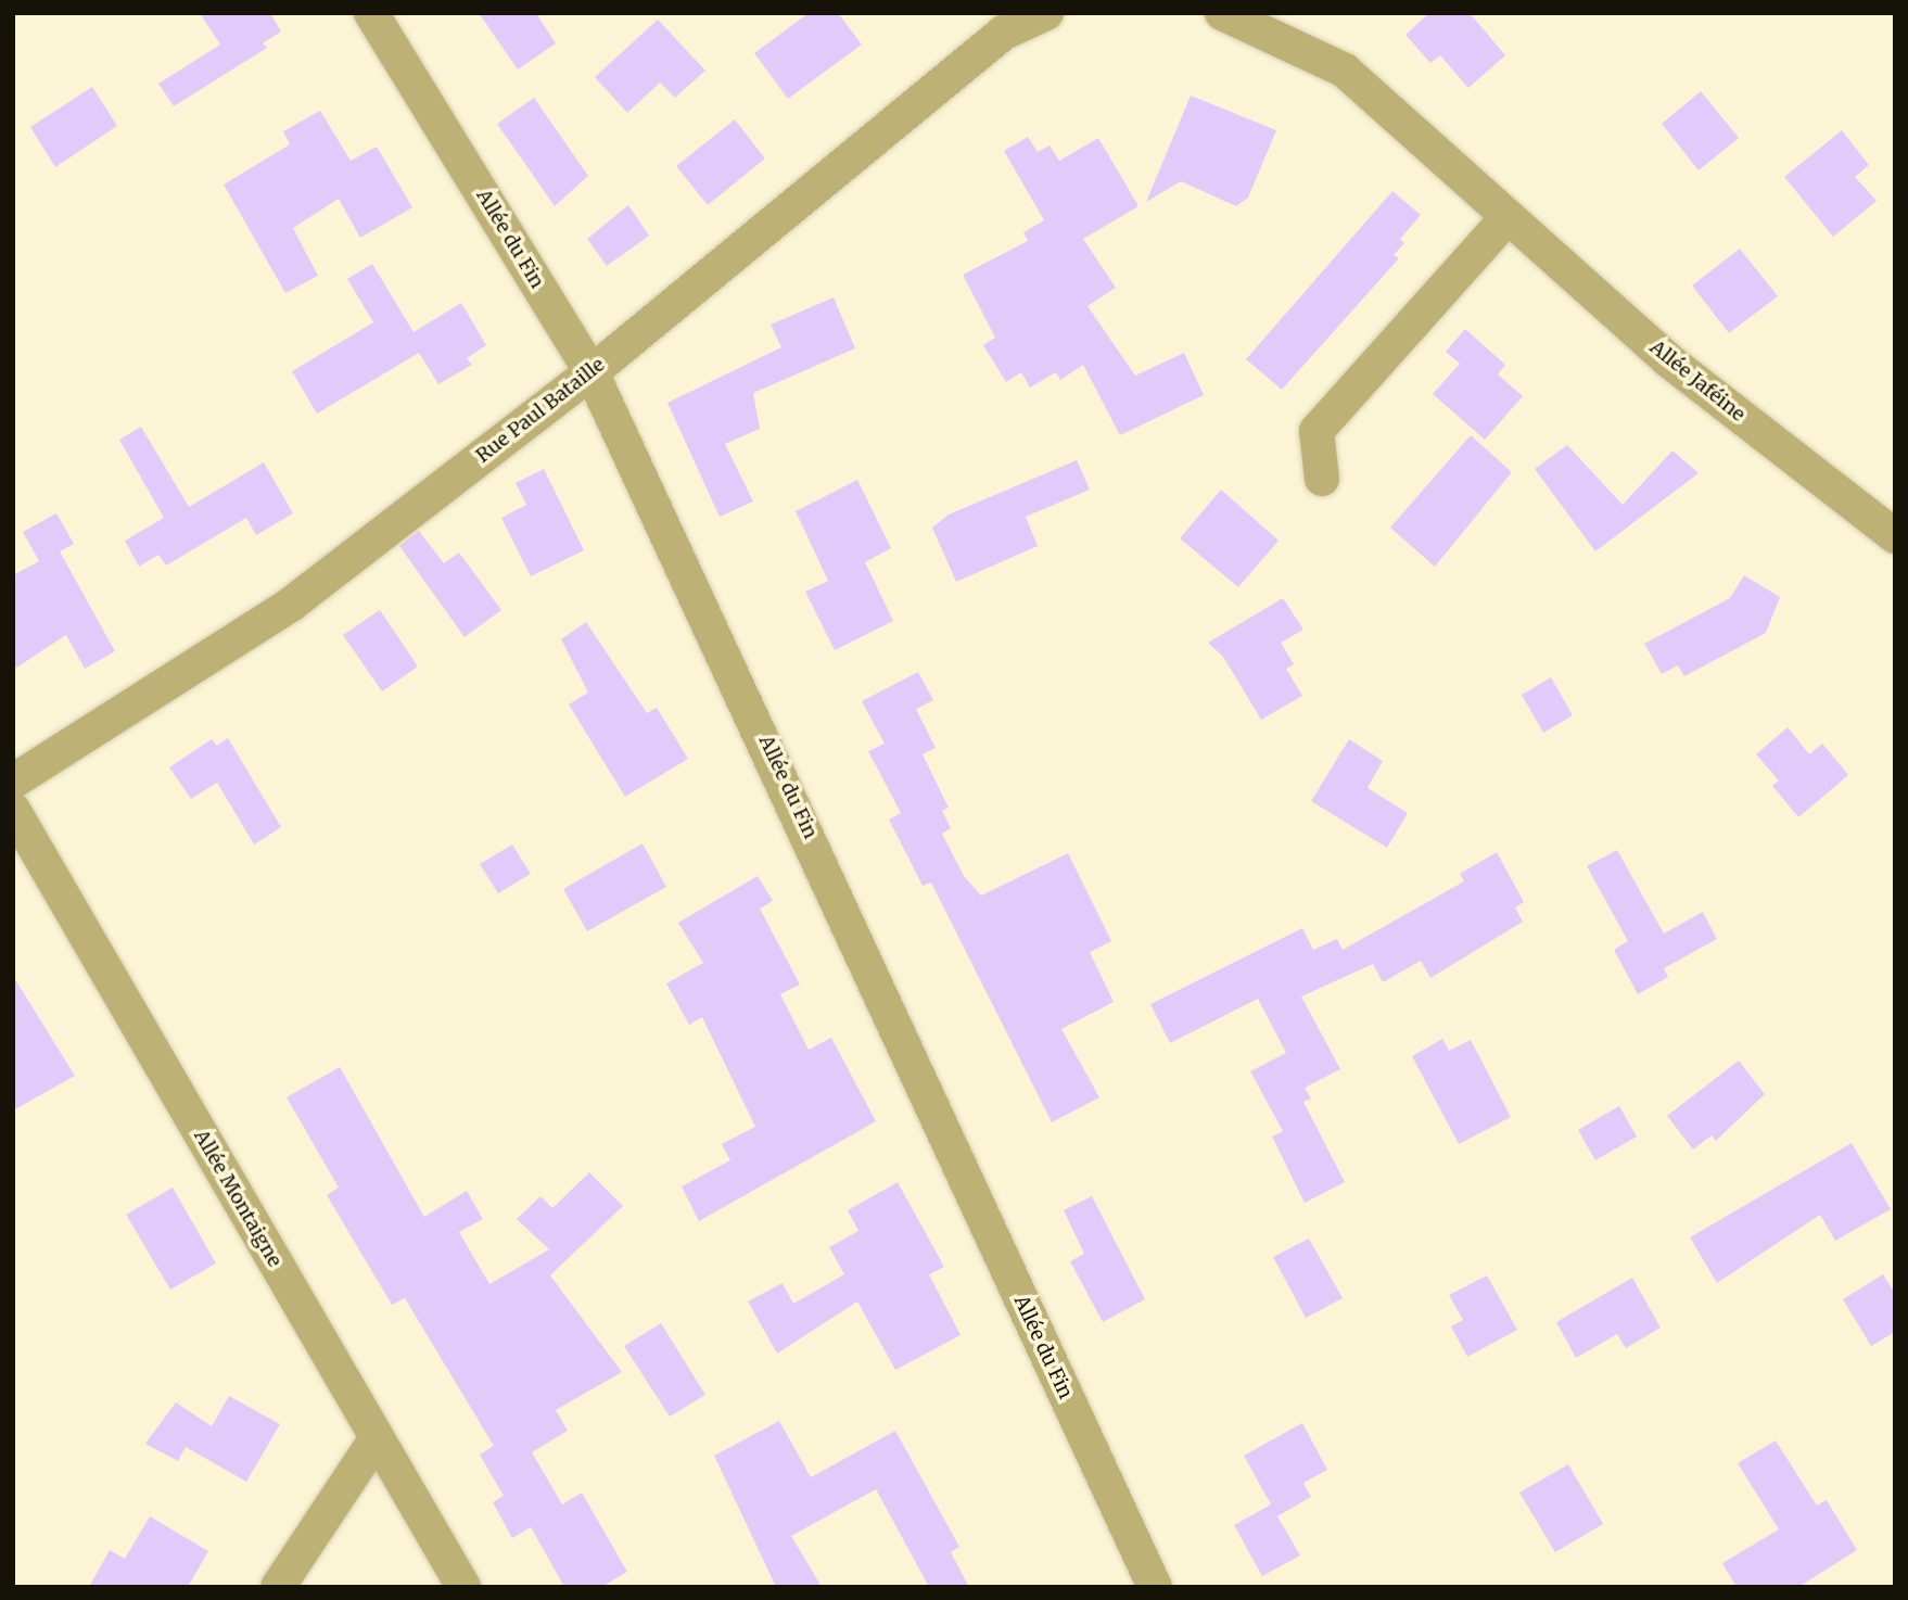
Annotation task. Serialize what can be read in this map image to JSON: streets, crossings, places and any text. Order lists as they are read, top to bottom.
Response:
{
  "streets": {
    "street": [
      "Allée du Fin",
      "Allée Jaféine",
      "Rue Paul Bataille",
      "Allée Montaigne"
    ]
  },
  "crossings": [
    ["Allée du Fin", "Rue Paul Bataille"]
  ]
}
